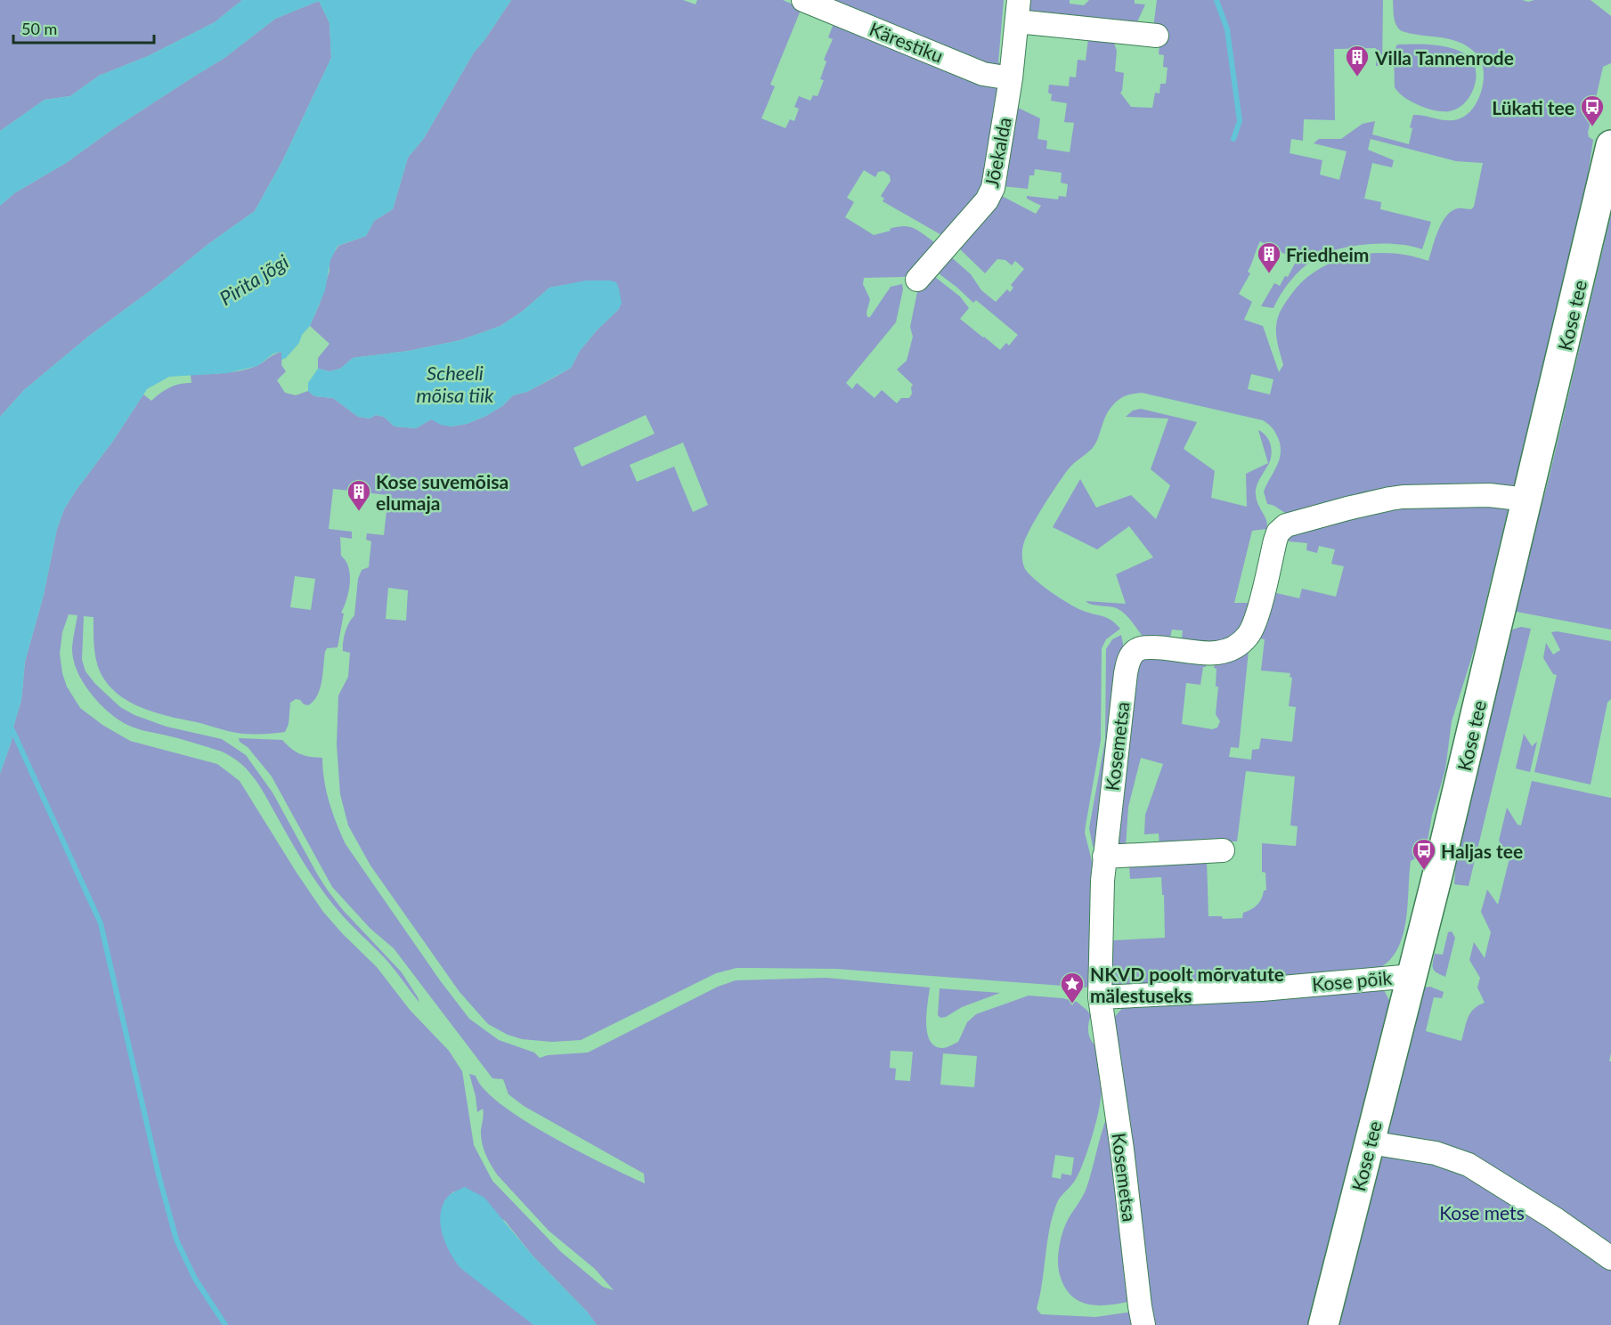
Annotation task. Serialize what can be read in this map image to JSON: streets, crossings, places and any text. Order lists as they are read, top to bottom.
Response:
{
  "streets": {
    "main road": ["Kose tee"],
    "street": [
      "Kärestiku",
      "Jõekalda",
      "Kosemetsa",
      "Kose põik"
    ]
  },
  "crossings": [
    ["Kärestiku", "Jõekalda"],
    ["Kose tee", "Kosemetsa"],
    ["Kose tee", "Kose põik"],
    ["Kosemetsa", "Kose põik"]
  ],
  "water": ["Pirita jõgi", "Scheeli mõisa tiik"],
  "parks": ["Kose mets"],
  "places": {
    "building": ["Villa Tannenrode", "Friedheim", "Kose suvemõisa elumaja"],
    "bus stop": ["Lükati tee", "Haljas tee"],
    "place": ["NKVD poolt mõrvatute mälestuseks"]
  },
  "scale_bar": "50 m"
}
